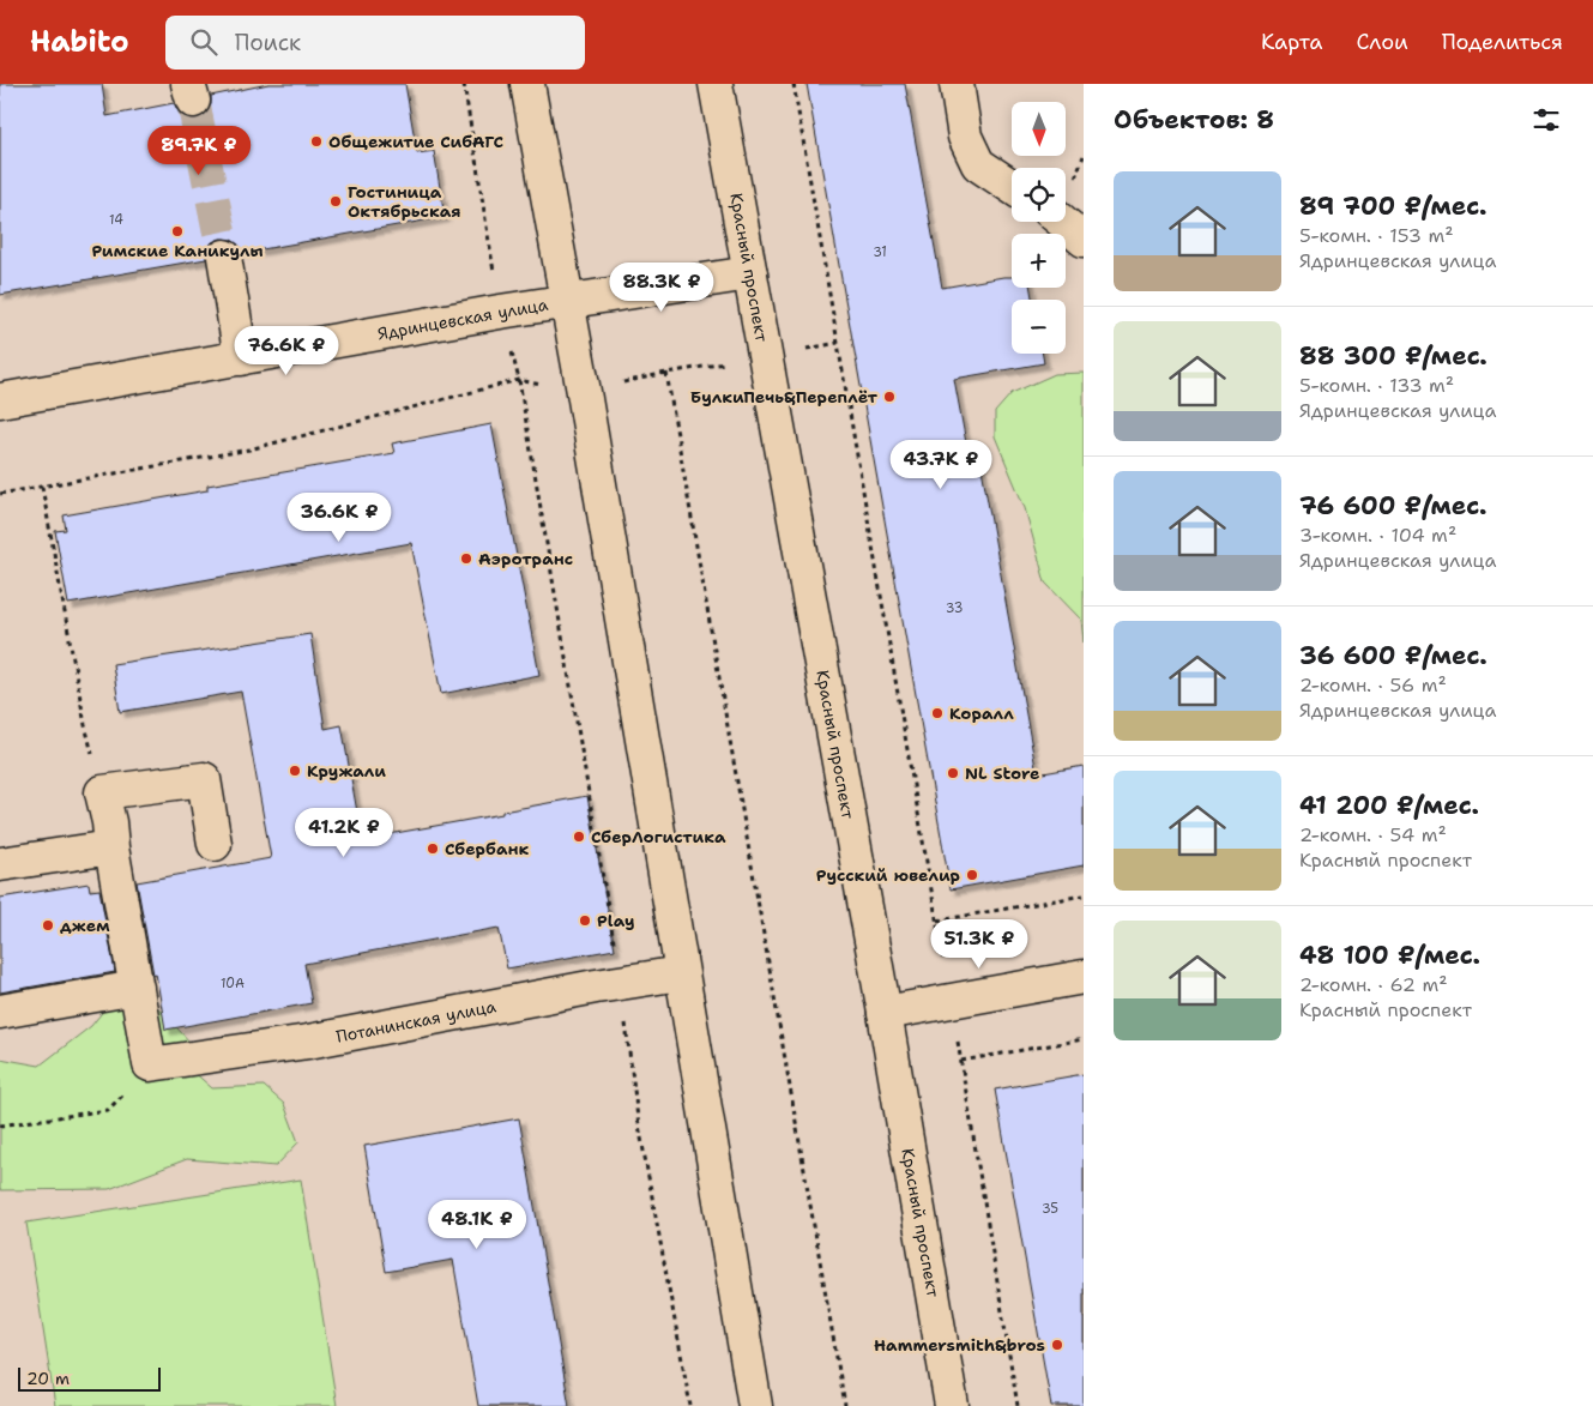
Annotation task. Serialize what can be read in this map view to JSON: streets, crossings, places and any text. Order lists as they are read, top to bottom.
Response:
{
  "streets": {
    "main road": ["Красный проспект", "Ядринцевская улица", "Потанинская улица"]
  },
  "crossings": [
    ["Красный проспект", "Ядринцевская улица"]
  ],
  "places": [
    "Общежитие СибАГС",
    "Гостиница Октябрьская",
    "Римские Каникулы",
    "БулкиПечь&Переплёт",
    "Аэротранс",
    "Коралл",
    "Кружали",
    "NL Store",
    "СберЛогистика",
    "Сбербанк",
    "Русский ювелир",
    "Play",
    "джем",
    "Hammersmith&bros"
  ],
  "house_numbers": [
    "14",
    "31",
    "33",
    "10А",
    "35"
  ],
  "scale_bar": "20 m",
  "north": "bottom",
  "page": {
    "header": "Habito",
    "search": "Поиск",
    "nav": ["Карта", "Слои", "Поделиться"],
    "heading": "Объектов: 8",
    "map_buttons": ["+", "−"],
    "price": [
      "89.7K ₽",
      "88.3K ₽",
      "76.6K ₽",
      "43.7K ₽",
      "36.6K ₽",
      "41.2K ₽",
      "51.3K ₽",
      "48.1K ₽"
    ],
    "list": [
      {
        "name": "89 700 ₽/мес.",
        "note": "5-комн. · 153 m² · Ядринцевская улица"
      },
      {
        "name": "88 300 ₽/мес.",
        "note": "5-комн. · 133 m² · Ядринцевская улица"
      },
      {
        "name": "76 600 ₽/мес.",
        "note": "3-комн. · 104 m² · Ядринцевская улица"
      },
      {
        "name": "36 600 ₽/мес.",
        "note": "2-комн. · 56 m² · Ядринцевская улица"
      },
      {
        "name": "41 200 ₽/мес.",
        "note": "2-комн. · 54 m² · Красный проспект"
      },
      {
        "name": "48 100 ₽/мес.",
        "note": "2-комн. · 62 m² · Красный проспект"
      }
    ],
    "scale": "20 m"
  }
}
